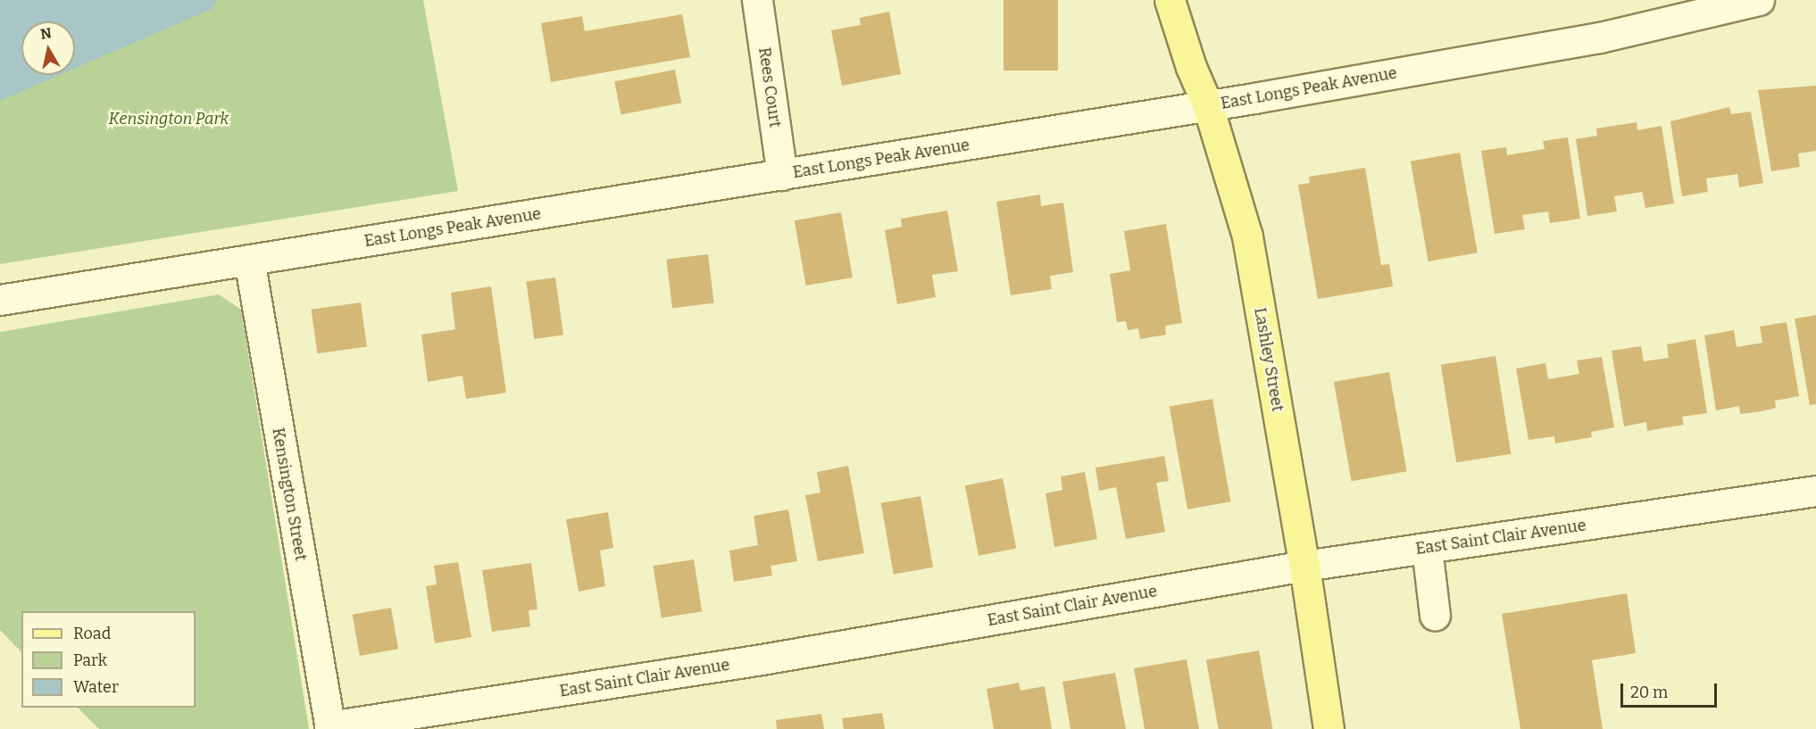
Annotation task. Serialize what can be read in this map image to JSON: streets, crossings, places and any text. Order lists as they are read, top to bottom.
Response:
{
  "streets": {
    "main road": ["Lashley Street"],
    "street": [
      "Rees Court",
      "East Longs Peak Avenue",
      "Kensington Street",
      "East Saint Clair Avenue"
    ]
  },
  "crossings": [
    ["Rees Court", "East Longs Peak Avenue"],
    ["East Longs Peak Avenue", "Lashley Street"],
    ["East Longs Peak Avenue", "Kensington Street"],
    ["Lashley Street", "East Saint Clair Avenue"],
    ["Kensington Street", "East Saint Clair Avenue"]
  ],
  "parks": ["Kensington Park"],
  "legend": ["Road", "Park", "Water"],
  "scale_bar": "20 m",
  "north": "top"
}
